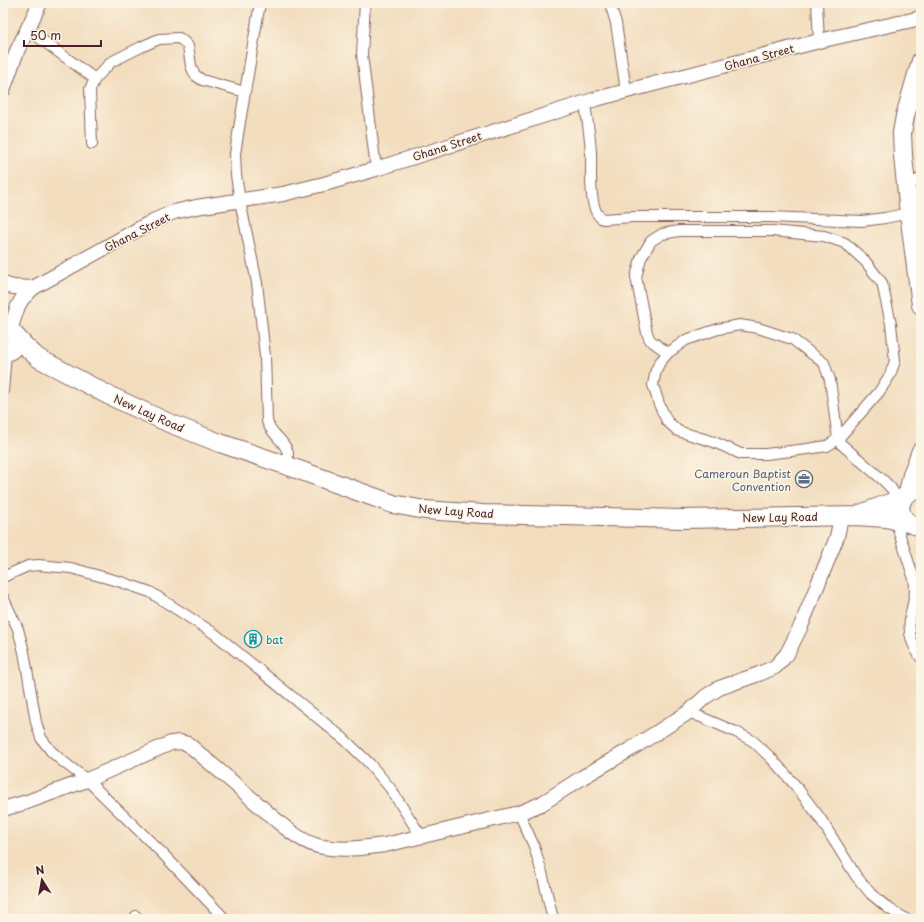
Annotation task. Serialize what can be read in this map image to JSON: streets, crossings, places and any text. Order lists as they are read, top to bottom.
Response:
{
  "streets": {
    "highway": ["New Lay Road"],
    "street": ["Ghana Street"]
  },
  "places": {
    "office": ["Cameroun Baptist Convention"],
    "building": ["bat"]
  },
  "scale_bar": "50 m",
  "north": "top"
}
